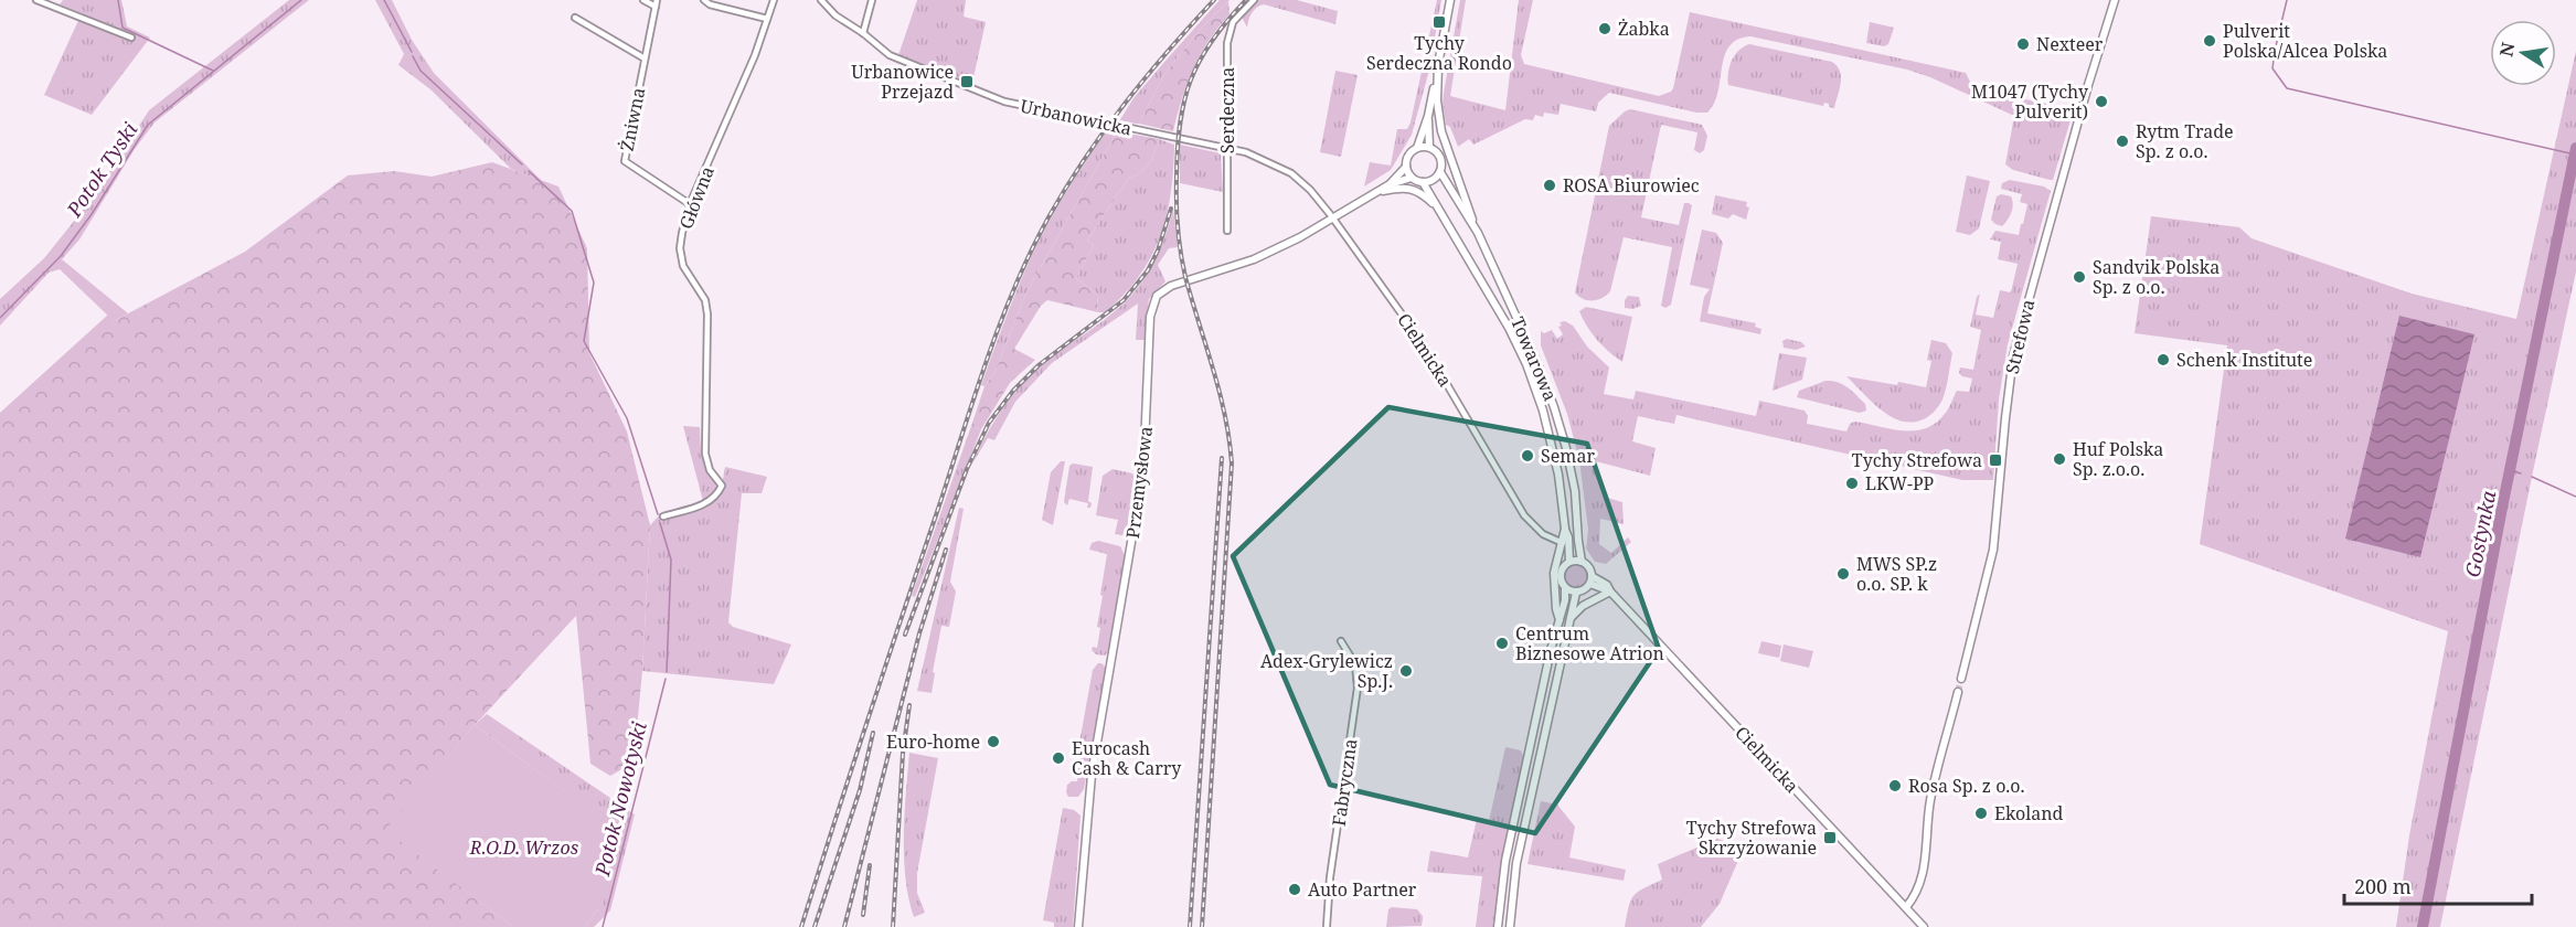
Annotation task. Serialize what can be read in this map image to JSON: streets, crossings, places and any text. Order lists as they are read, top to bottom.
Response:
{
  "streets": {
    "street": [
      "Serdeczna",
      "Urbanowicka",
      "Żniwna",
      "Główna",
      "Strefowa",
      "Cielmicka",
      "Towarowa",
      "Przemysłowa",
      "Fabryczna"
    ]
  },
  "crossings": [
    ["Serdeczna", "Urbanowicka"],
    ["Urbanowicka", "Cielmicka"],
    ["Urbanowicka", "Przemysłowa"],
    ["Żniwna", "Główna"],
    ["Cielmicka", "Towarowa"],
    ["Cielmicka", "Przemysłowa"],
    ["Towarowa", "Przemysłowa"]
  ],
  "water": ["Potok Tyski", "Gostynka", "Potok Nowotyski"],
  "parks": ["R.O.D. Wrzos"],
  "places": {
    "transit": [
      "Tychy Serdeczna Rondo",
      "Urbanowice Przejazd",
      "Tychy Strefowa",
      "Tychy Strefowa Skrzyżowanie"
    ],
    "other": [
      "Żabka",
      "Pulverit Polska/Alcea Polska",
      "Nexteer",
      "M1047 (Tychy Pulverit)",
      "Rytm Trade Sp. z o.o.",
      "ROSA Biurowiec",
      "Sandvik Polska Sp. z o.o.",
      "Schenk Institute",
      "Semar",
      "Huf Polska Sp. z.o.o.",
      "LKW-PP",
      "MWS SP.z o.o. SP. k",
      "Centrum Biznesowe Atrion",
      "Adex-Grylewicz Sp.J.",
      "Euro-home",
      "Eurocash Cash & Carry",
      "Rosa Sp. z o.o.",
      "Ekoland",
      "Auto Partner"
    ]
  },
  "scale_bar": "200 m",
  "north": "left"
}
